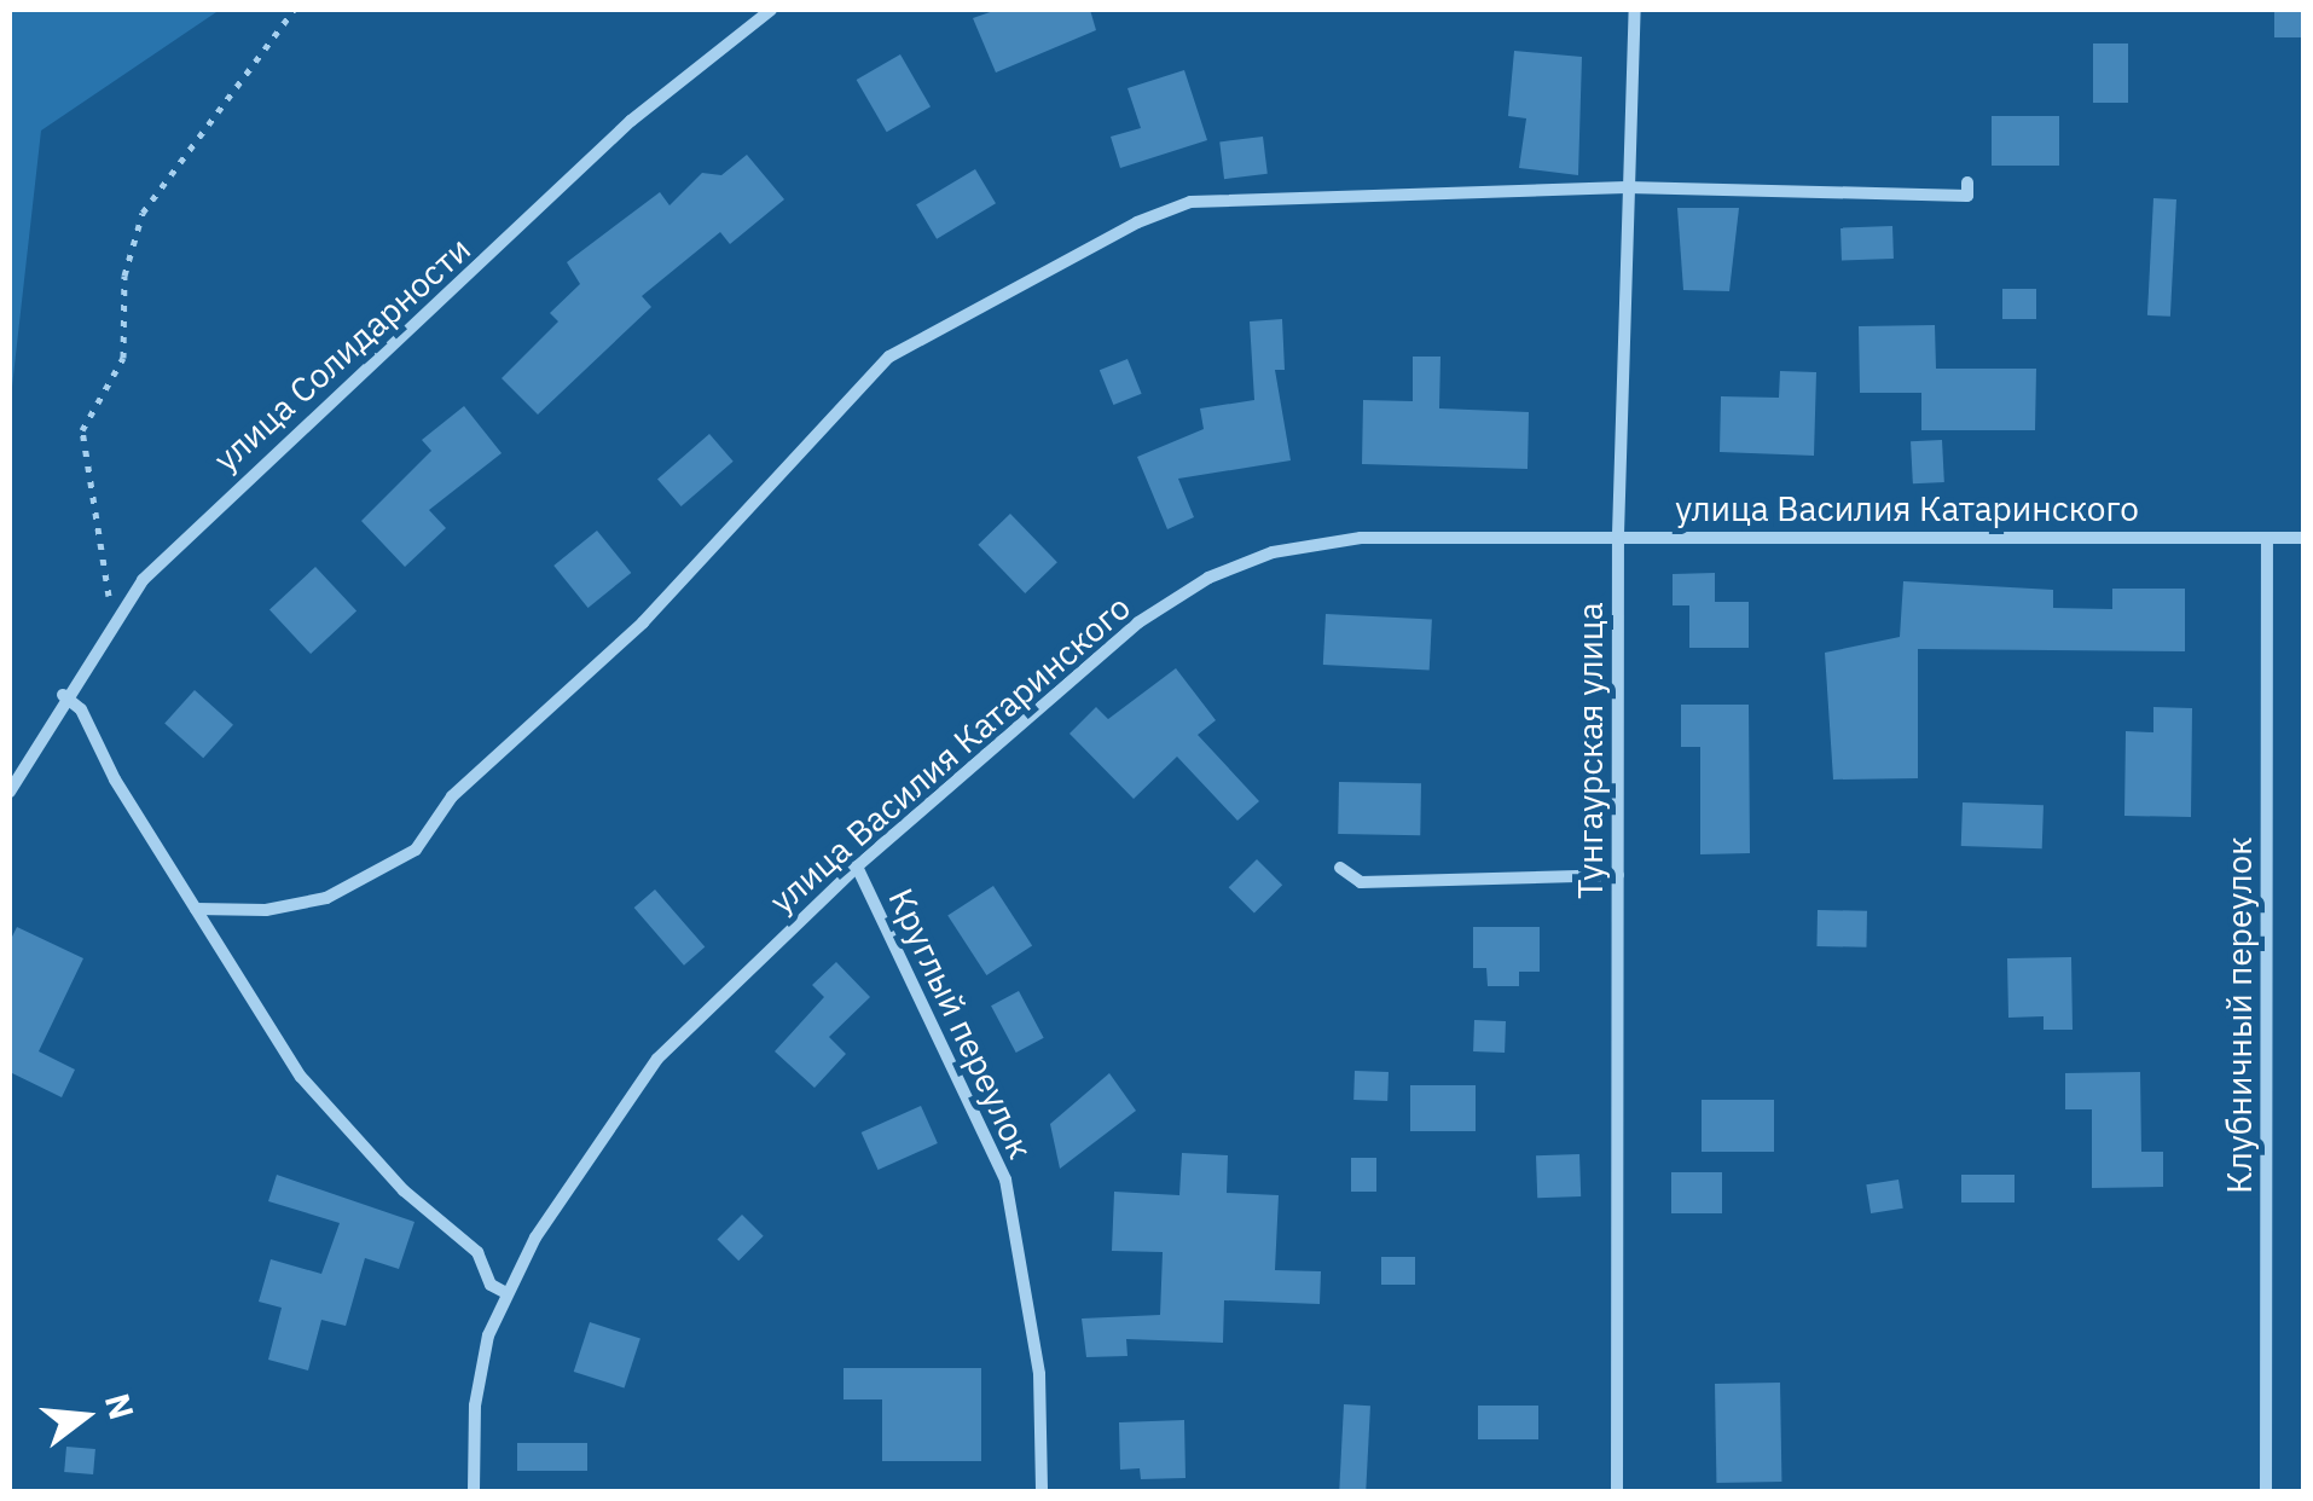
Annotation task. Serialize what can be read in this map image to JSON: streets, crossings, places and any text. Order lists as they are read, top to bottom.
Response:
{
  "streets": {
    "street": [
      "улица Солидарности",
      "улица Василия Катаринского",
      "Тунгаурская улица",
      "Клубничный переулок",
      "Круглый переулок"
    ]
  },
  "crossings": [
    ["улица Василия Катаринского", "Тунгаурская улица"],
    ["улица Василия Катаринского", "Клубничный переулок"],
    ["улица Василия Катаринского", "Круглый переулок"]
  ],
  "north": "right"
}
